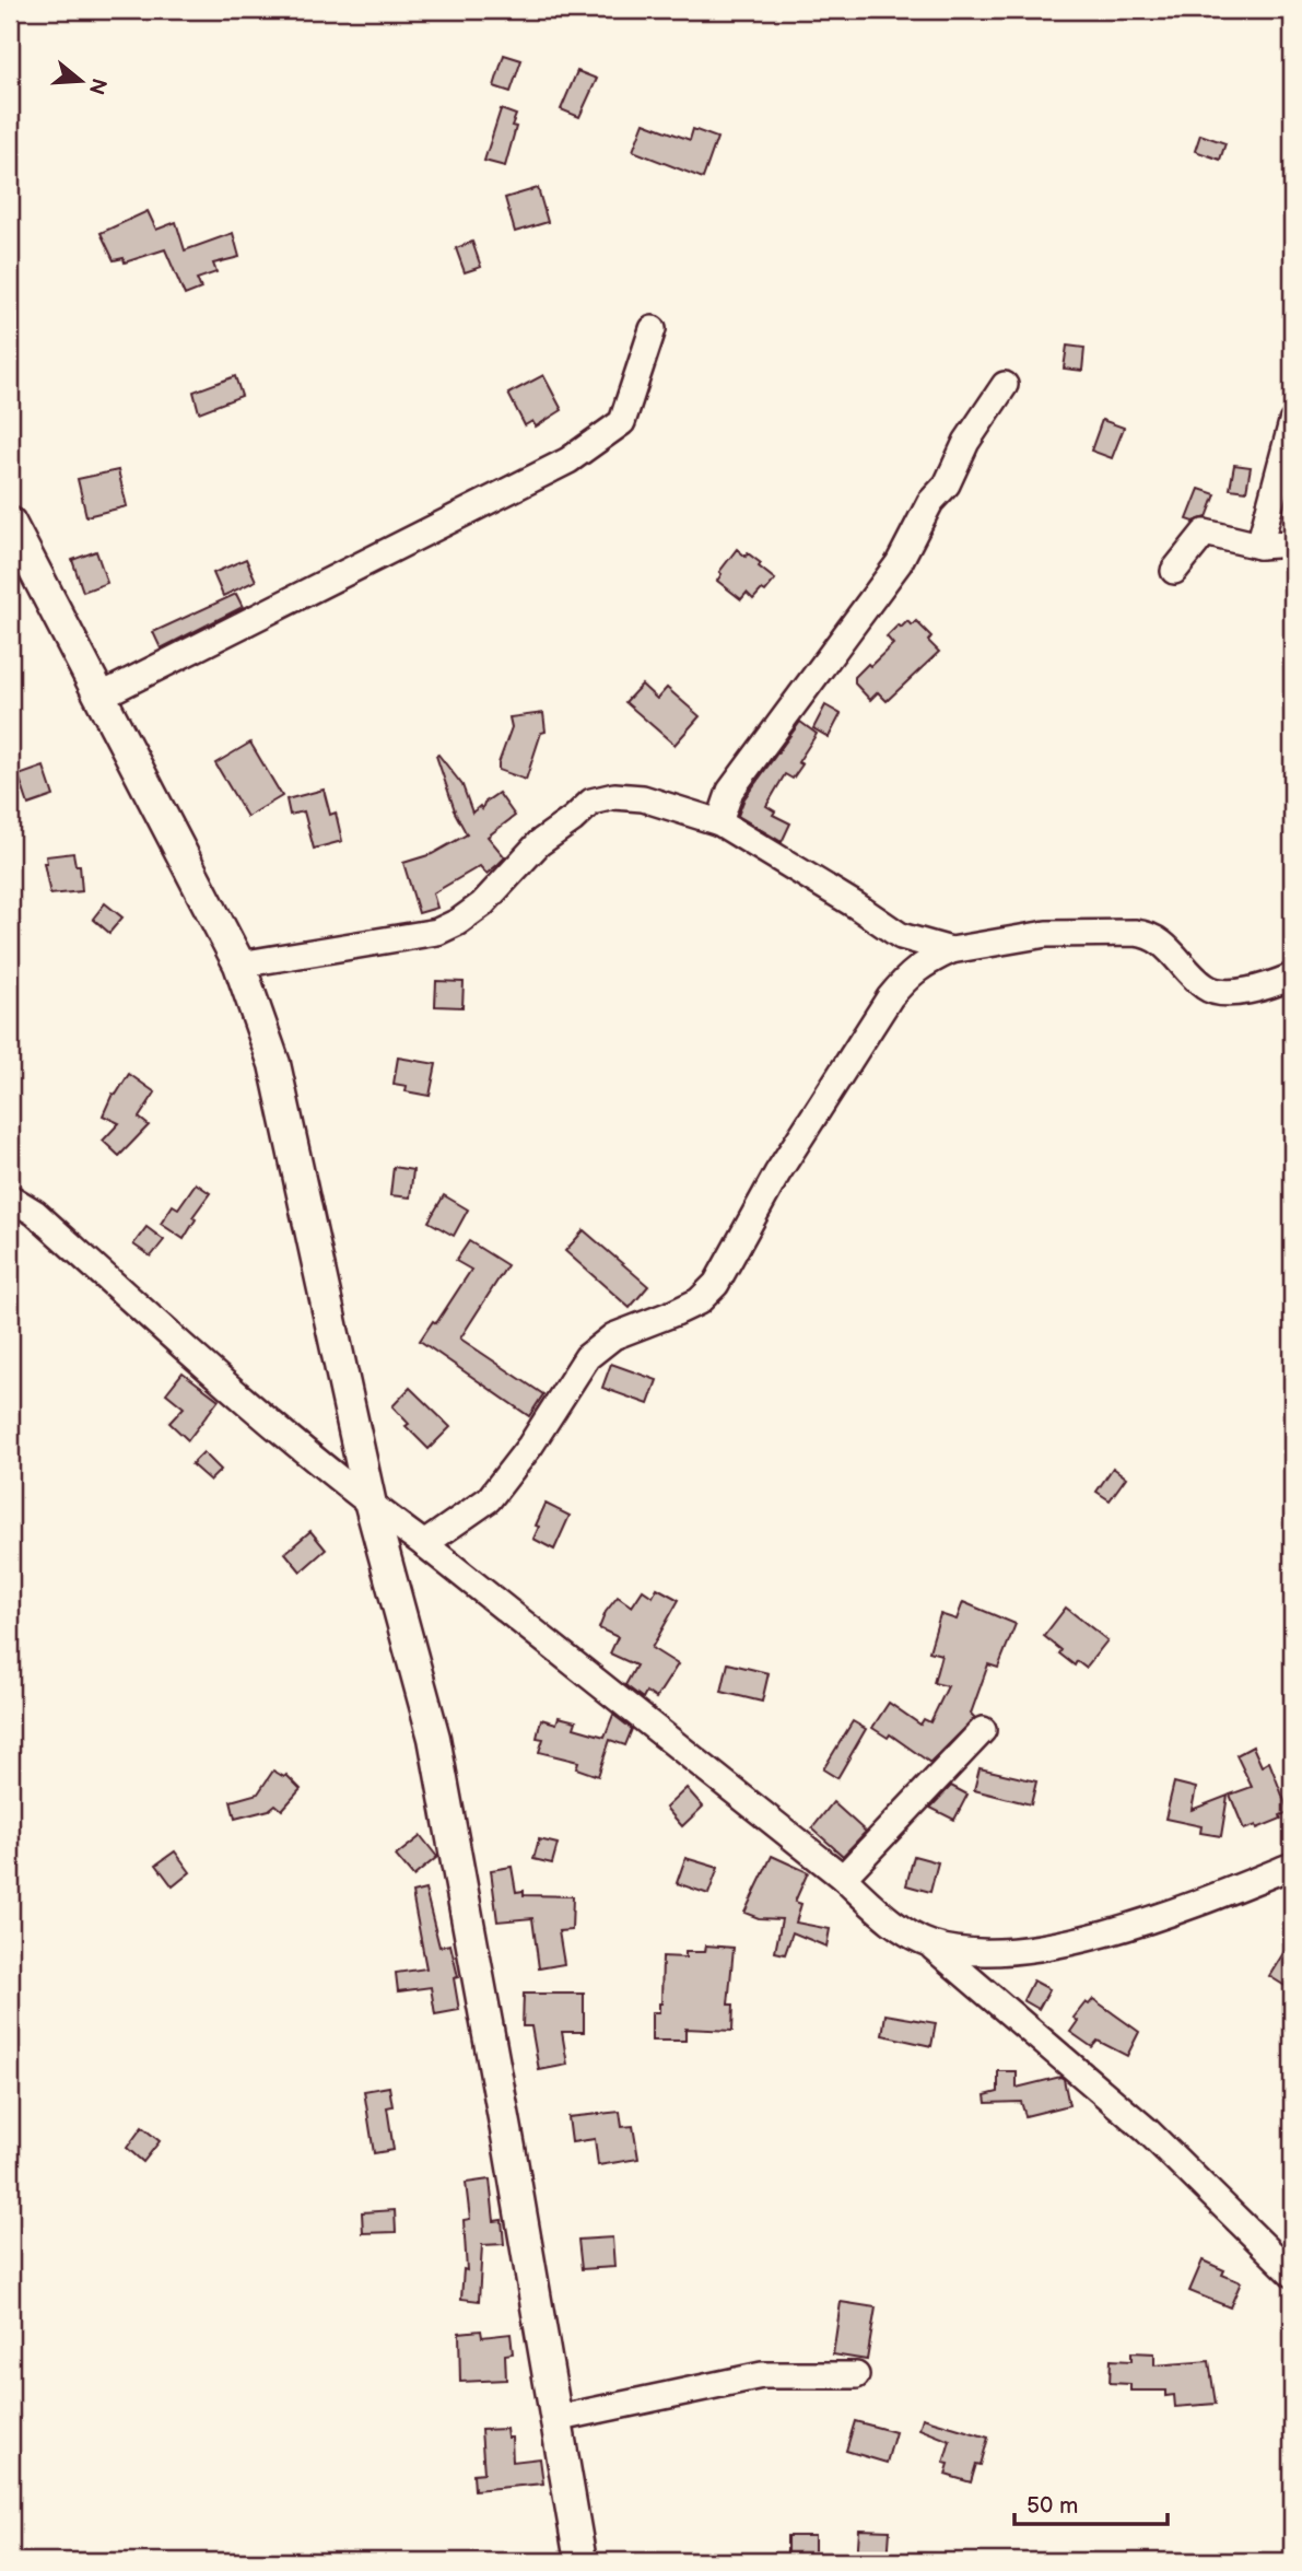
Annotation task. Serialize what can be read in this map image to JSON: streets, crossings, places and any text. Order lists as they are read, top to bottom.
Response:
{
  "scale_bar": "50 m",
  "north": "right"
}
